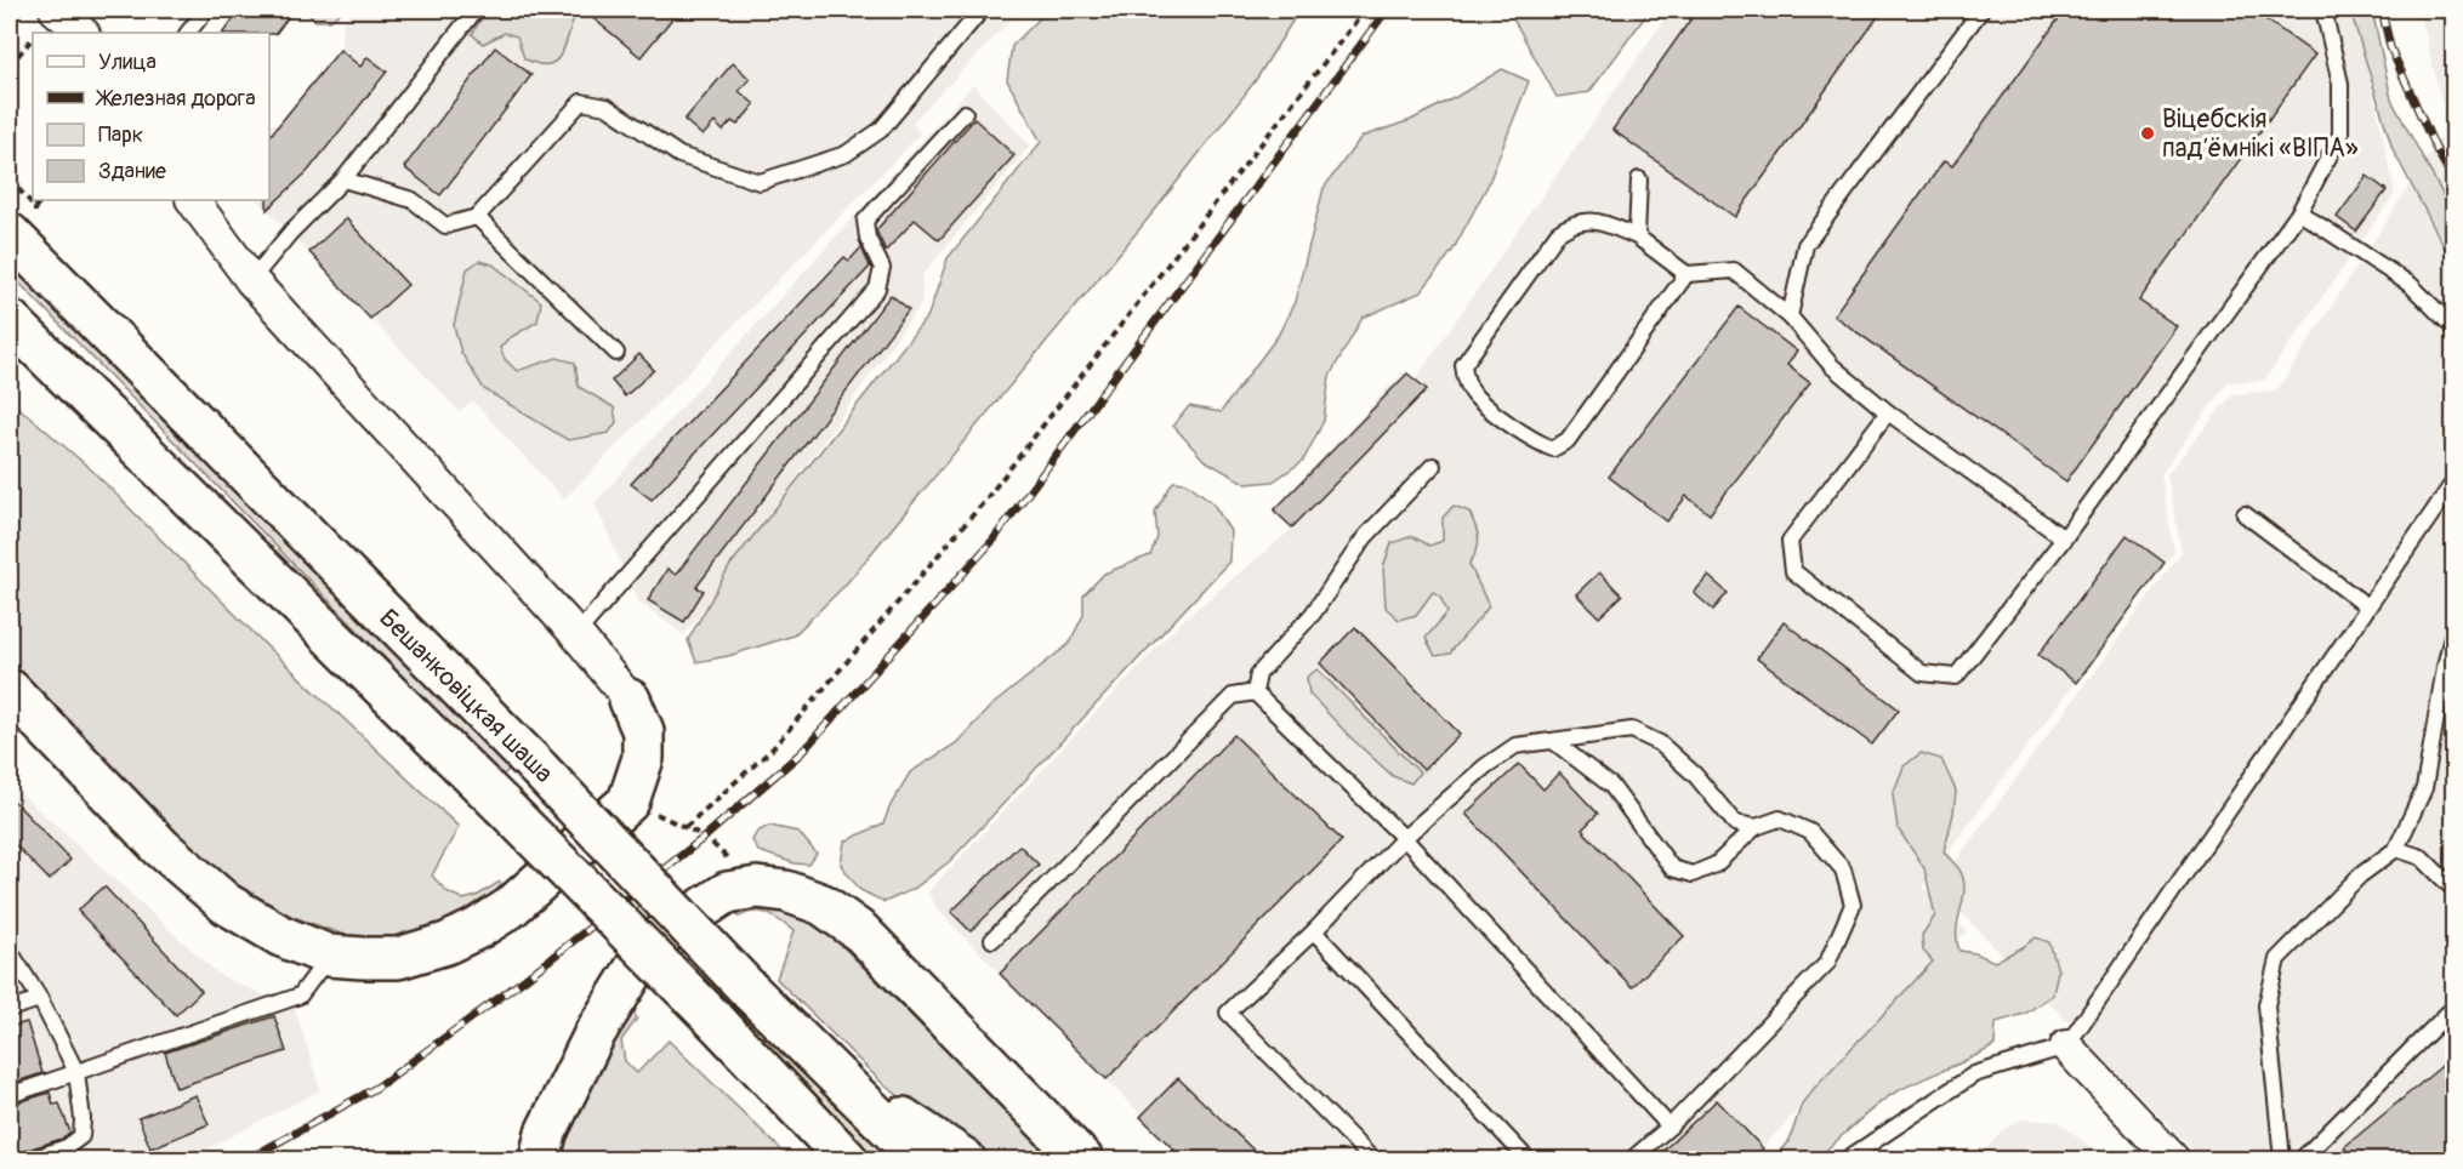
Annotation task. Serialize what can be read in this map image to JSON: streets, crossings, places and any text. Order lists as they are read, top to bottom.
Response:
{
  "streets": {
    "main road": ["Бешанковіцкая шаша"]
  },
  "places": ["Віцебскія падʼёмнікі «ВІПА»"],
  "legend": [
    "Улица",
    "Железная дорога",
    "Парк",
    "Здание"
  ]
}
